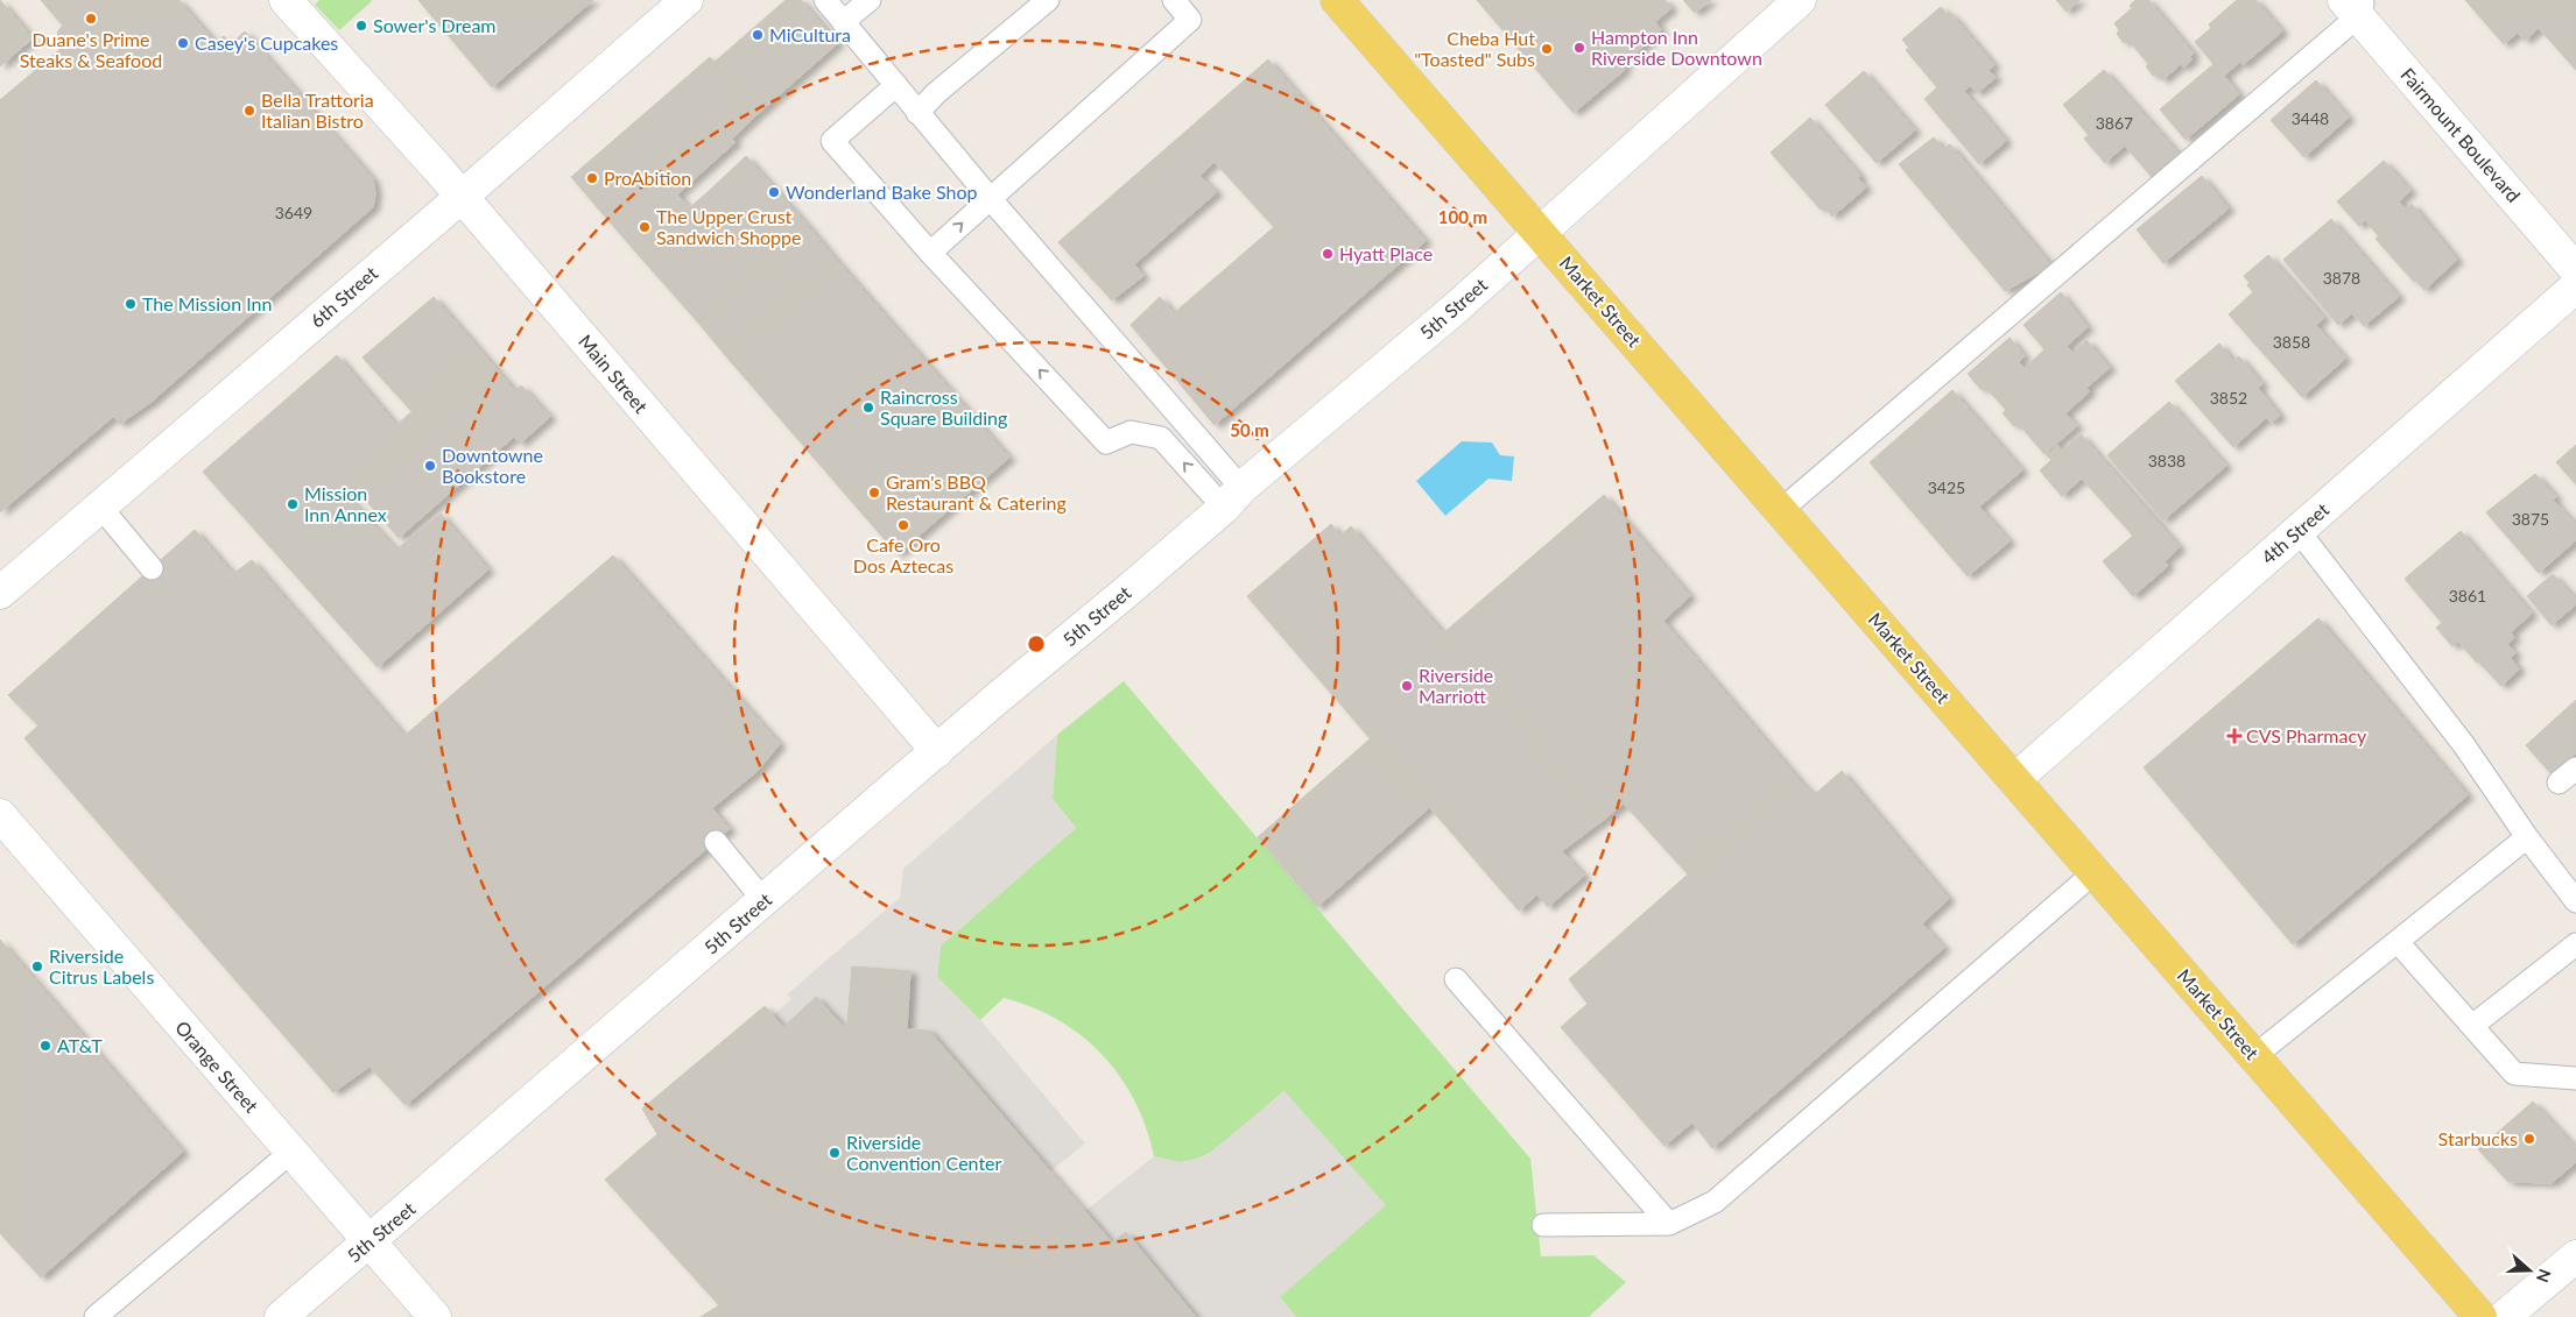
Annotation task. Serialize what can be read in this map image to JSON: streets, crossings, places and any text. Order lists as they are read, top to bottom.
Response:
{
  "streets": {
    "main road": ["Market Street"],
    "street": [
      "Fairmount Boulevard",
      "6th Street",
      "5th Street",
      "Main Street",
      "4th Street",
      "Orange Street"
    ]
  },
  "crossings": [
    ["6th Street", "Main Street"],
    ["Market Street", "5th Street"],
    ["Market Street", "4th Street"],
    ["5th Street", "Main Street"],
    ["5th Street", "Orange Street"]
  ],
  "places": {
    "other": [
      "Duane's Prime Steaks & Seafood",
      "Sower's Dream",
      "MiCultura",
      "Casey's Cupcakes",
      "Hampton Inn Riverside Downtown",
      "Cheba Hut \"Toasted\" Subs",
      "Bella Trattoria Italian Bistro",
      "ProAbition",
      "Wonderland Bake Shop",
      "The Upper Crust Sandwich Shoppe",
      "Hyatt Place",
      "The Mission Inn",
      "Raincross Square Building",
      "Downtowne Bookstore",
      "Gram's BBQ Restaurant & Catering",
      "Mission Inn Annex",
      "Cafe Oro Dos Aztecas",
      "Riverside Marriott",
      "Riverside Citrus Labels",
      "AT&T",
      "Starbucks",
      "Riverside Convention Center"
    ],
    "health": ["CVS Pharmacy"]
  },
  "house_numbers": [
    "3448",
    "3867",
    "3649",
    "3878",
    "3858",
    "3852",
    "3838",
    "3425",
    "3875",
    "3861"
  ],
  "north": "right",
  "rings": ["100 m", "50 m"]
}
